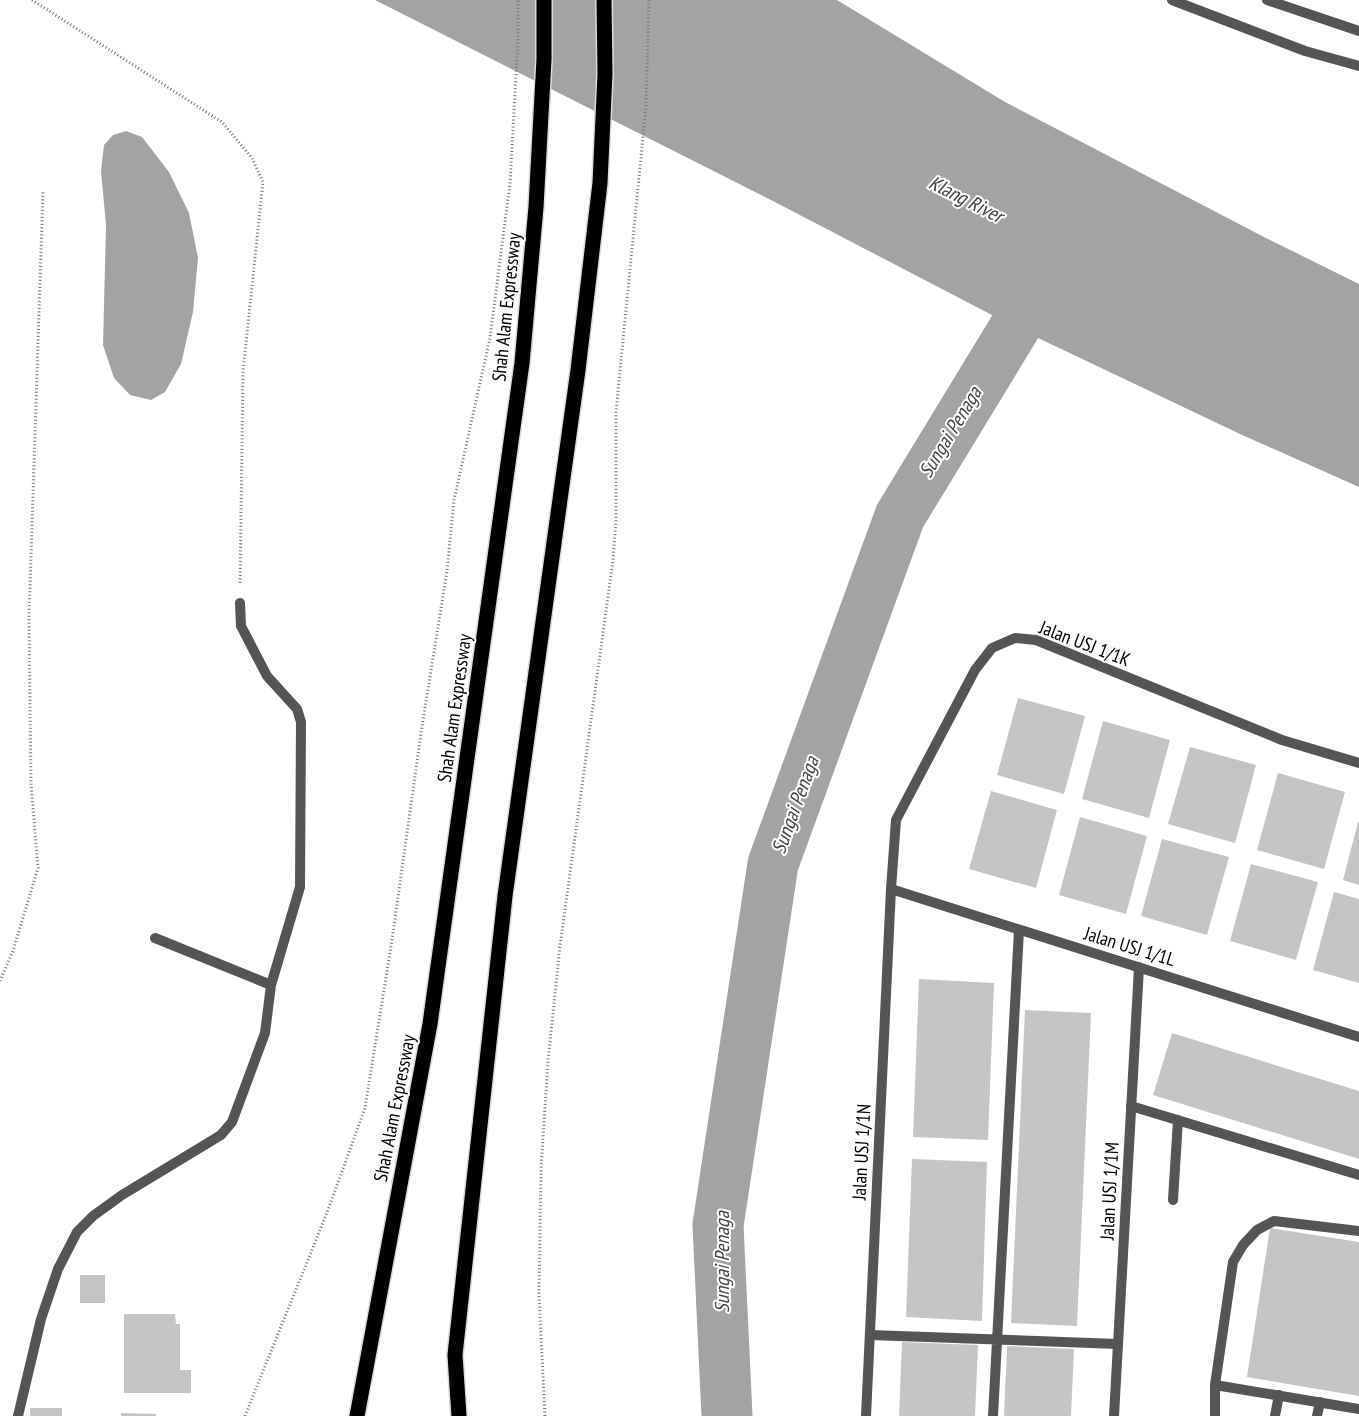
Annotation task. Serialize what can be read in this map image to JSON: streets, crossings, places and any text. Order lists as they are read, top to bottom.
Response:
{
  "streets": {
    "highway": ["Shah Alam Expressway"],
    "street": [
      "Jalan USJ 1/1K",
      "Jalan USJ 1/1L",
      "Jalan USJ 1/1N",
      "Jalan USJ 1/1M"
    ]
  },
  "crossings": [
    ["Jalan USJ 1/1K", "Jalan USJ 1/1L"],
    ["Jalan USJ 1/1K", "Jalan USJ 1/1N"],
    ["Jalan USJ 1/1L", "Jalan USJ 1/1N"],
    ["Jalan USJ 1/1L", "Jalan USJ 1/1M"]
  ],
  "water": ["Klang River", "Sungai Penaga"]
}
